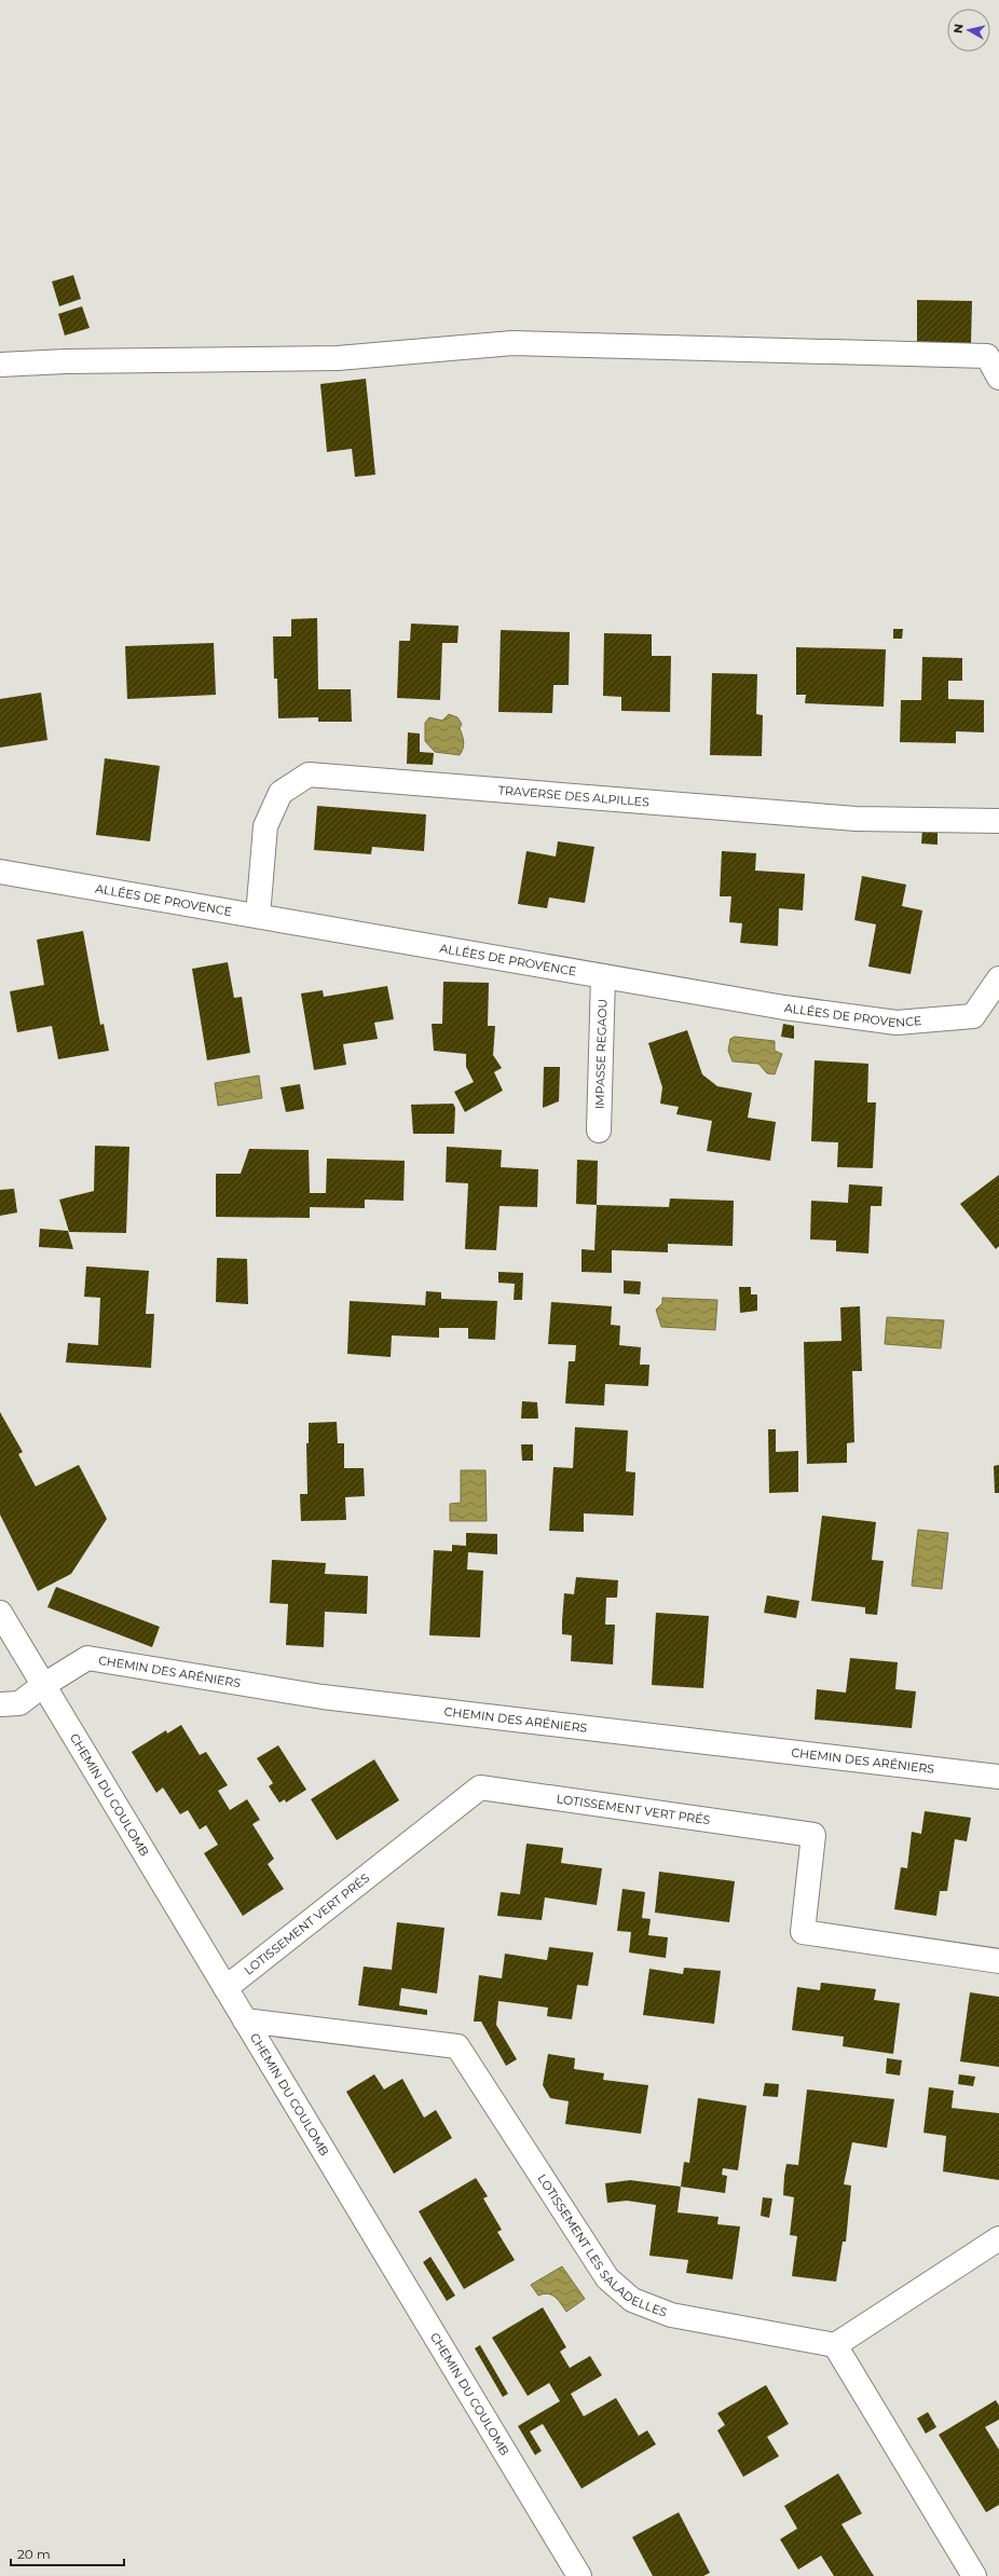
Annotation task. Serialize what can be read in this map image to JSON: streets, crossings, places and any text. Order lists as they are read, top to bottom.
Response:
{
  "streets": {
    "street": [
      "TRAVERSE DES ALPILLES",
      "ALLÉES DE PROVENCE",
      "IMPASSE REGAOU",
      "CHEMIN DES ARÉNIERS",
      "CHEMIN DU COULOMB",
      "LOTISSEMENT VERT PRÉS",
      "LOTISSEMENT LES SALADELLES"
    ]
  },
  "crossings": [
    ["TRAVERSE DES ALPILLES", "ALLÉES DE PROVENCE"],
    ["ALLÉES DE PROVENCE", "IMPASSE REGAOU"],
    ["CHEMIN DES ARÉNIERS", "CHEMIN DU COULOMB"],
    ["CHEMIN DU COULOMB", "LOTISSEMENT VERT PRÉS"],
    ["CHEMIN DU COULOMB", "LOTISSEMENT LES SALADELLES"]
  ],
  "scale_bar": "20 m",
  "north": "left"
}
